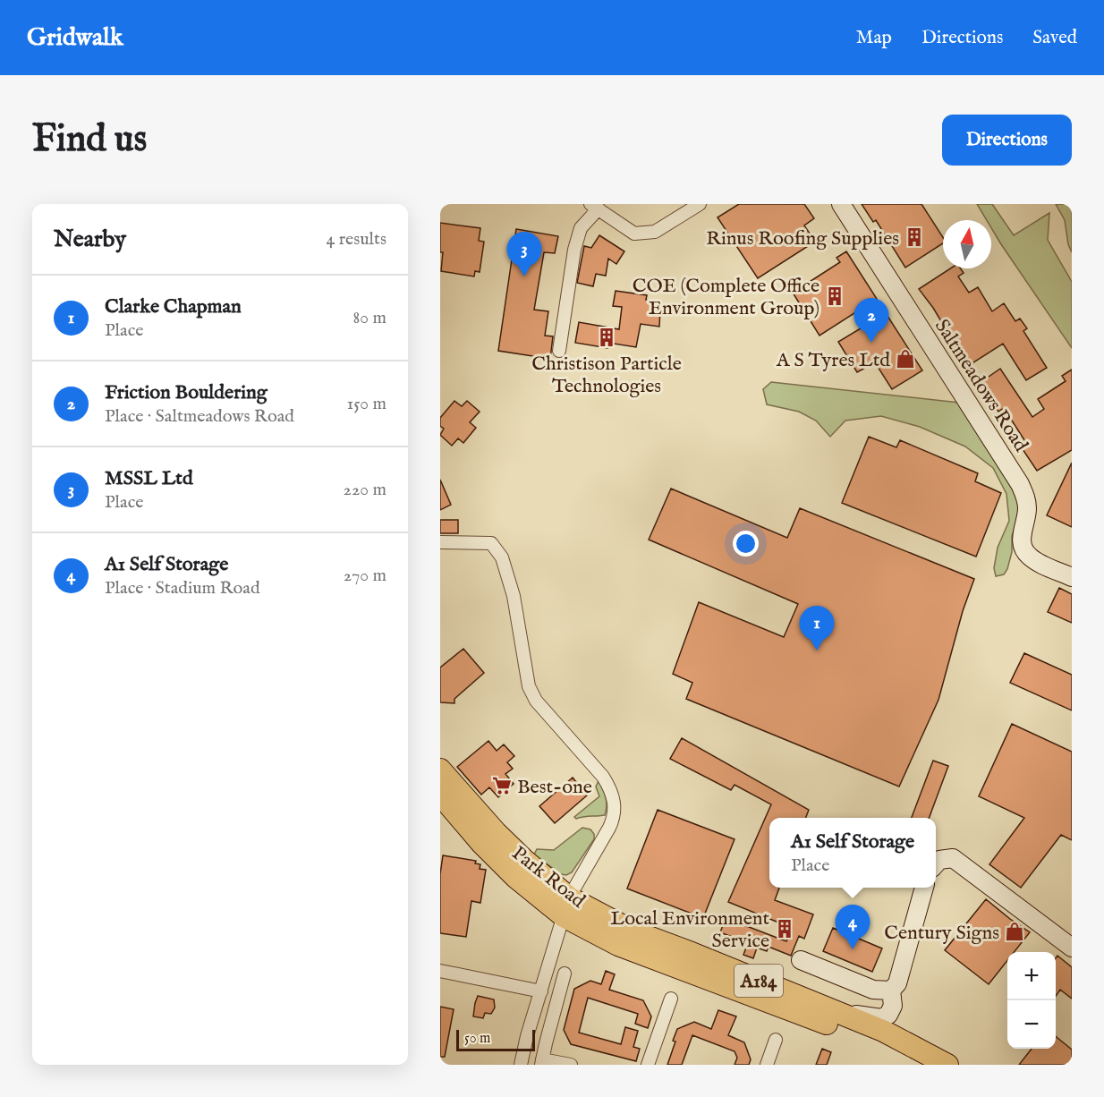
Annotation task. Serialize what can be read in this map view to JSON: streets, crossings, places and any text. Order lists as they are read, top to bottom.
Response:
{
  "streets": {
    "highway": ["Park Road", "A184"],
    "street": ["Saltmeadows Road"]
  },
  "places": {
    "building": [
      "Rinus Roofing Supplies",
      "COE (Complete Office Environment Group)",
      "Christison Particle Technologies",
      "Local Environment Service"
    ],
    "shop": ["A S Tyres Ltd", "Century Signs"],
    "supermarket": ["Best-one"]
  },
  "scale_bar": "50 m",
  "north": "top",
  "page": {
    "header": "Gridwalk",
    "nav": ["Map", "Directions", "Saved"],
    "buttons": "Directions",
    "title": "Find us",
    "heading": ["Nearby", "4 results"],
    "pins": [
      "3",
      "2",
      "1",
      "4"
    ],
    "list": [
      {
        "mark": "1",
        "name": "Clarke Chapman",
        "note": "Place",
        "value": "80 m"
      },
      {
        "mark": "2",
        "name": "Friction Bouldering",
        "note": "Place · Saltmeadows Road",
        "value": "150 m"
      },
      {
        "mark": "3",
        "name": "MSSL Ltd",
        "note": "Place",
        "value": "220 m"
      },
      {
        "mark": "4",
        "name": "A1 Self Storage",
        "note": "Place · Stadium Road",
        "value": "270 m"
      }
    ],
    "popup": ["A1 Self Storage", "Place"],
    "map_buttons": ["+", "−"],
    "scale": "50 m"
  }
}
